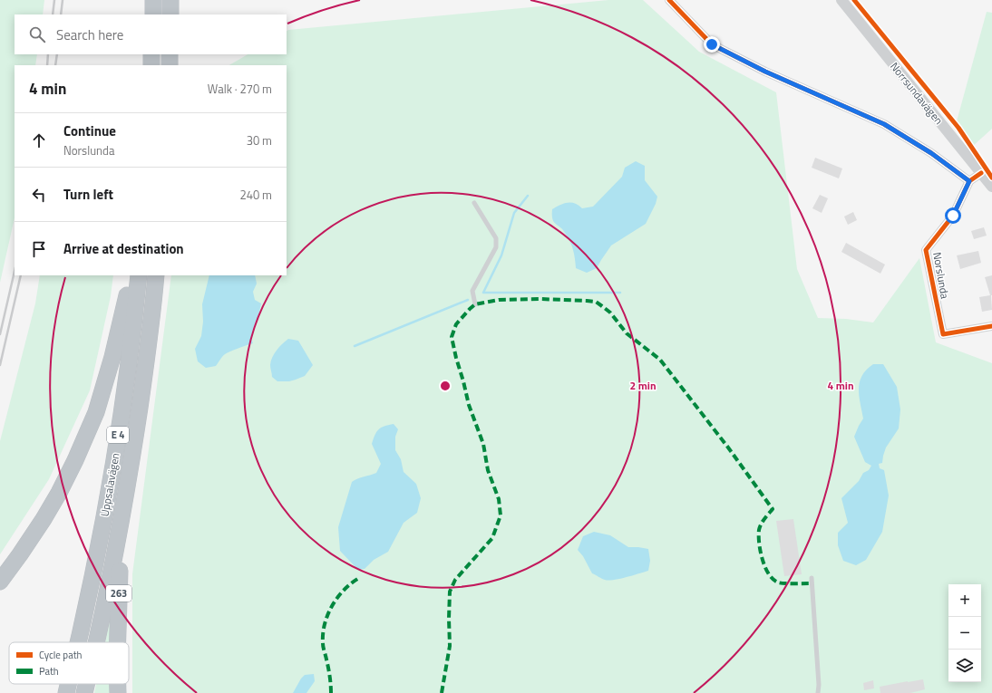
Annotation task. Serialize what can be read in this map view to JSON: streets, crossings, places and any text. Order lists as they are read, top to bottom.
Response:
{
  "streets": {
    "highway": ["E 4", "Uppsalavägen", "263"],
    "street": ["Norrsundavägen", "Norslunda"]
  },
  "crossings": [
    ["Uppsalavägen", "263"]
  ],
  "legend": ["Cycle path", "Path"],
  "page": {
    "search": "Search here",
    "heading": ["4 min", "Walk · 270 m"],
    "list": [
      ["Continue", "Norslunda", "30 m"],
      ["Turn left", "240 m"],
      "Arrive at destination"
    ],
    "map_buttons": ["+", "−"]
  },
  "rings": ["2 min", "4 min"]
}
